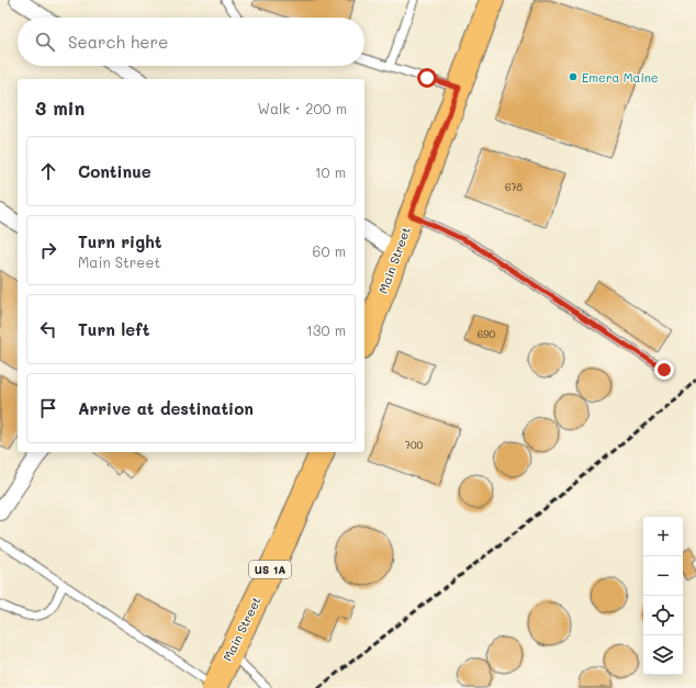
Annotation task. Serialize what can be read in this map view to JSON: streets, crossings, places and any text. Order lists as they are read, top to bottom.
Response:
{
  "streets": {
    "main road": ["Main Street", "US 1A"]
  },
  "places": ["Emera Maine"],
  "house_numbers": ["678", "690", "700"],
  "page": {
    "search": "Search here",
    "heading": ["3 min", "Walk · 200 m"],
    "list": [
      ["Continue", "10 m"],
      ["Turn right", "Main Street", "60 m"],
      ["Turn left", "130 m"],
      "Arrive at destination"
    ],
    "map_buttons": ["+", "−"]
  }
}
